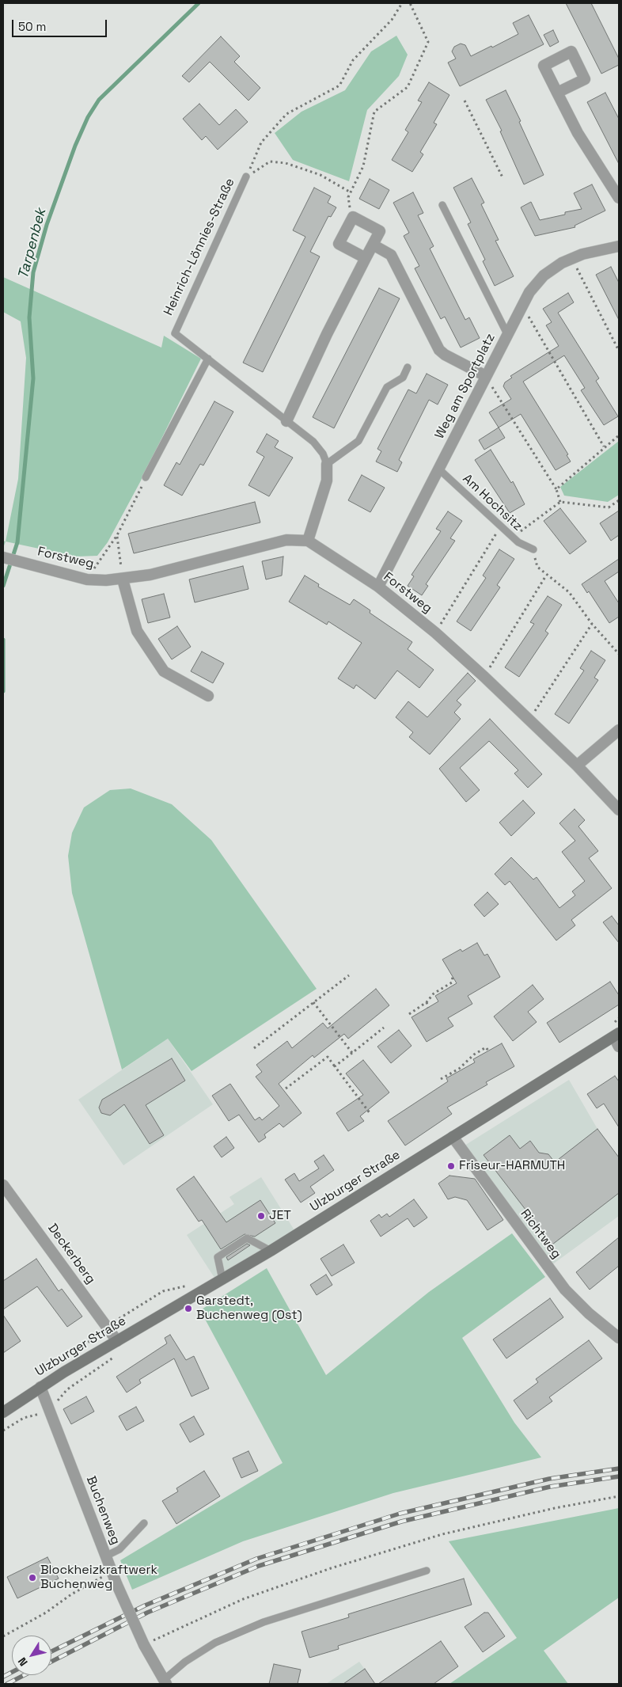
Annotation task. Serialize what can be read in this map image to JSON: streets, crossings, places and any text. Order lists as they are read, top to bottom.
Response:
{
  "streets": {
    "main road": ["Ulzburger Straße"],
    "street": [
      "Heinrich-Lönnies-Straße",
      "Weg am Sportplatz",
      "Forstweg",
      "Richtweg",
      "Deckerberg",
      "Buchenweg"
    ],
    "lane": ["Am Hochsitz"]
  },
  "crossings": [
    ["Heinrich-Lönnies-Straße", "Forstweg"],
    ["Weg am Sportplatz", "Am Hochsitz"],
    ["Weg am Sportplatz", "Forstweg"],
    ["Ulzburger Straße", "Richtweg"],
    ["Ulzburger Straße", "Deckerberg"],
    ["Ulzburger Straße", "Buchenweg"]
  ],
  "water": ["Tarpenbek"],
  "places": [
    "Friseur-HARMUTH",
    "JET",
    "Garstedt, Buchenweg (Ost)",
    "Blockheizkraftwerk Buchenweg"
  ],
  "scale_bar": "50 m",
  "north": "bottom left"
}
